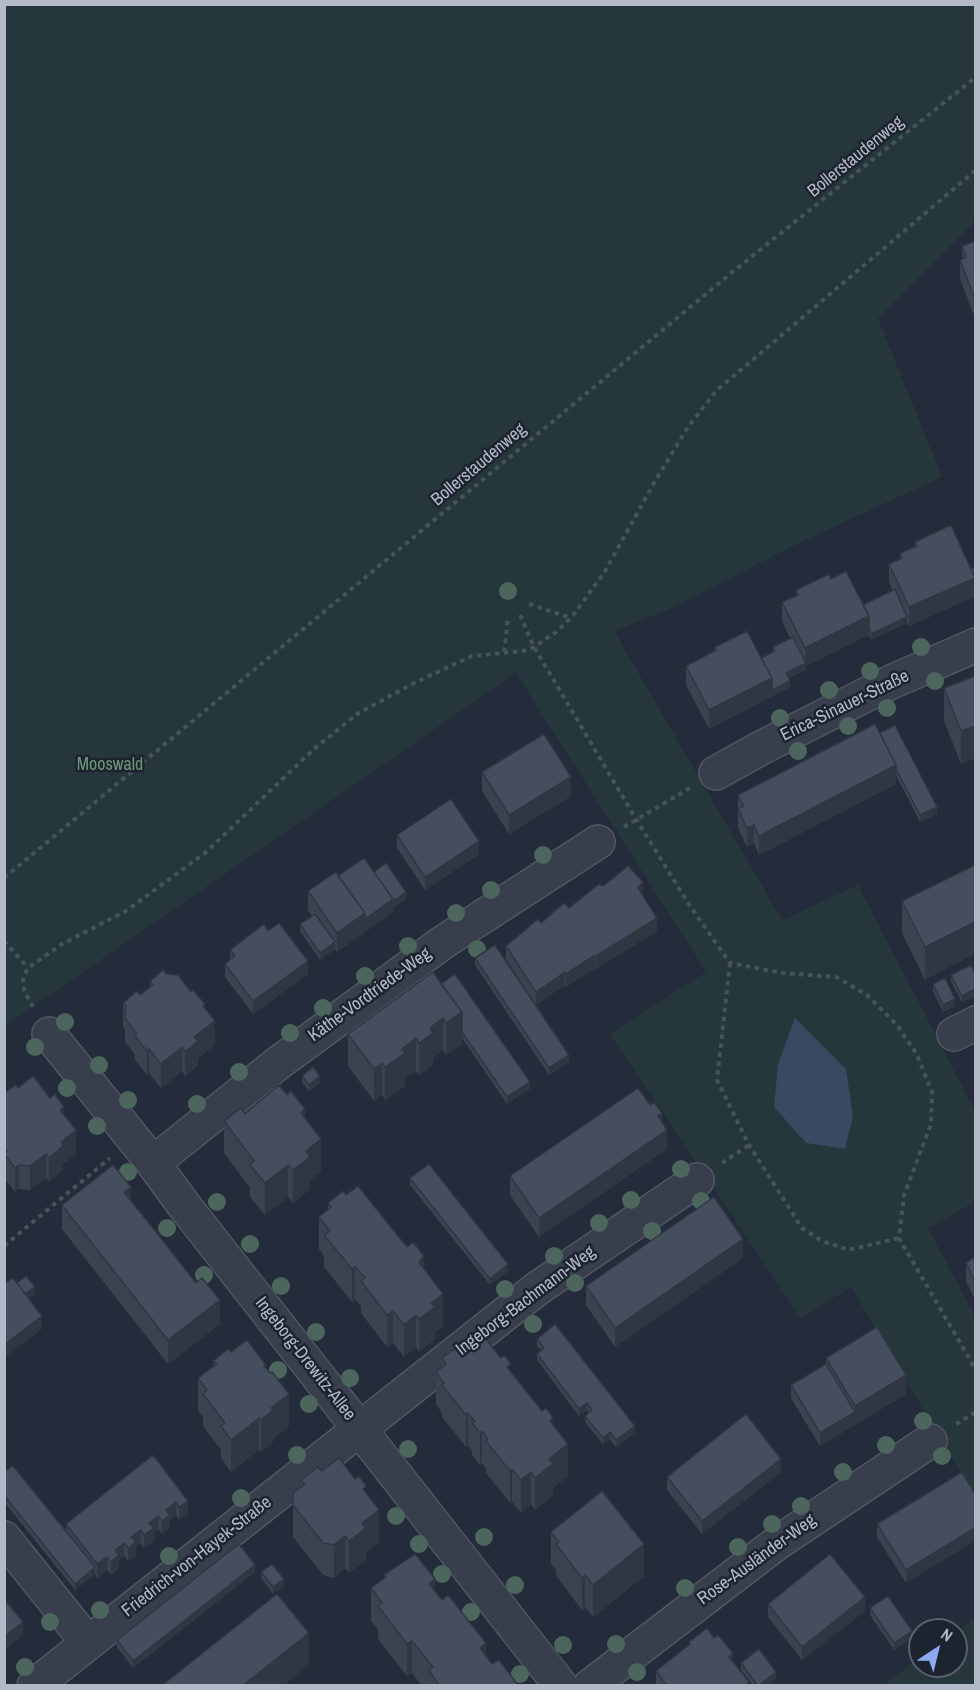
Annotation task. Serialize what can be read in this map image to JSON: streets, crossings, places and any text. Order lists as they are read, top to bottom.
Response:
{
  "streets": {
    "street": [
      "Erica-Sinauer-Straße",
      "Käthe-Vordtriede-Weg",
      "Ingeborg-Bachmann-Weg",
      "Ingeborg-Drewitz-Allee",
      "Friedrich-von-Hayek-Straße",
      "Rose-Ausländer-Weg"
    ],
    "path": ["Bollerstaudenweg"]
  },
  "crossings": [
    ["Käthe-Vordtriede-Weg", "Ingeborg-Drewitz-Allee"],
    ["Ingeborg-Bachmann-Weg", "Ingeborg-Drewitz-Allee"],
    ["Ingeborg-Bachmann-Weg", "Friedrich-von-Hayek-Straße"],
    ["Ingeborg-Drewitz-Allee", "Friedrich-von-Hayek-Straße"]
  ],
  "parks": ["Mooswald"],
  "north": "top right"
}
